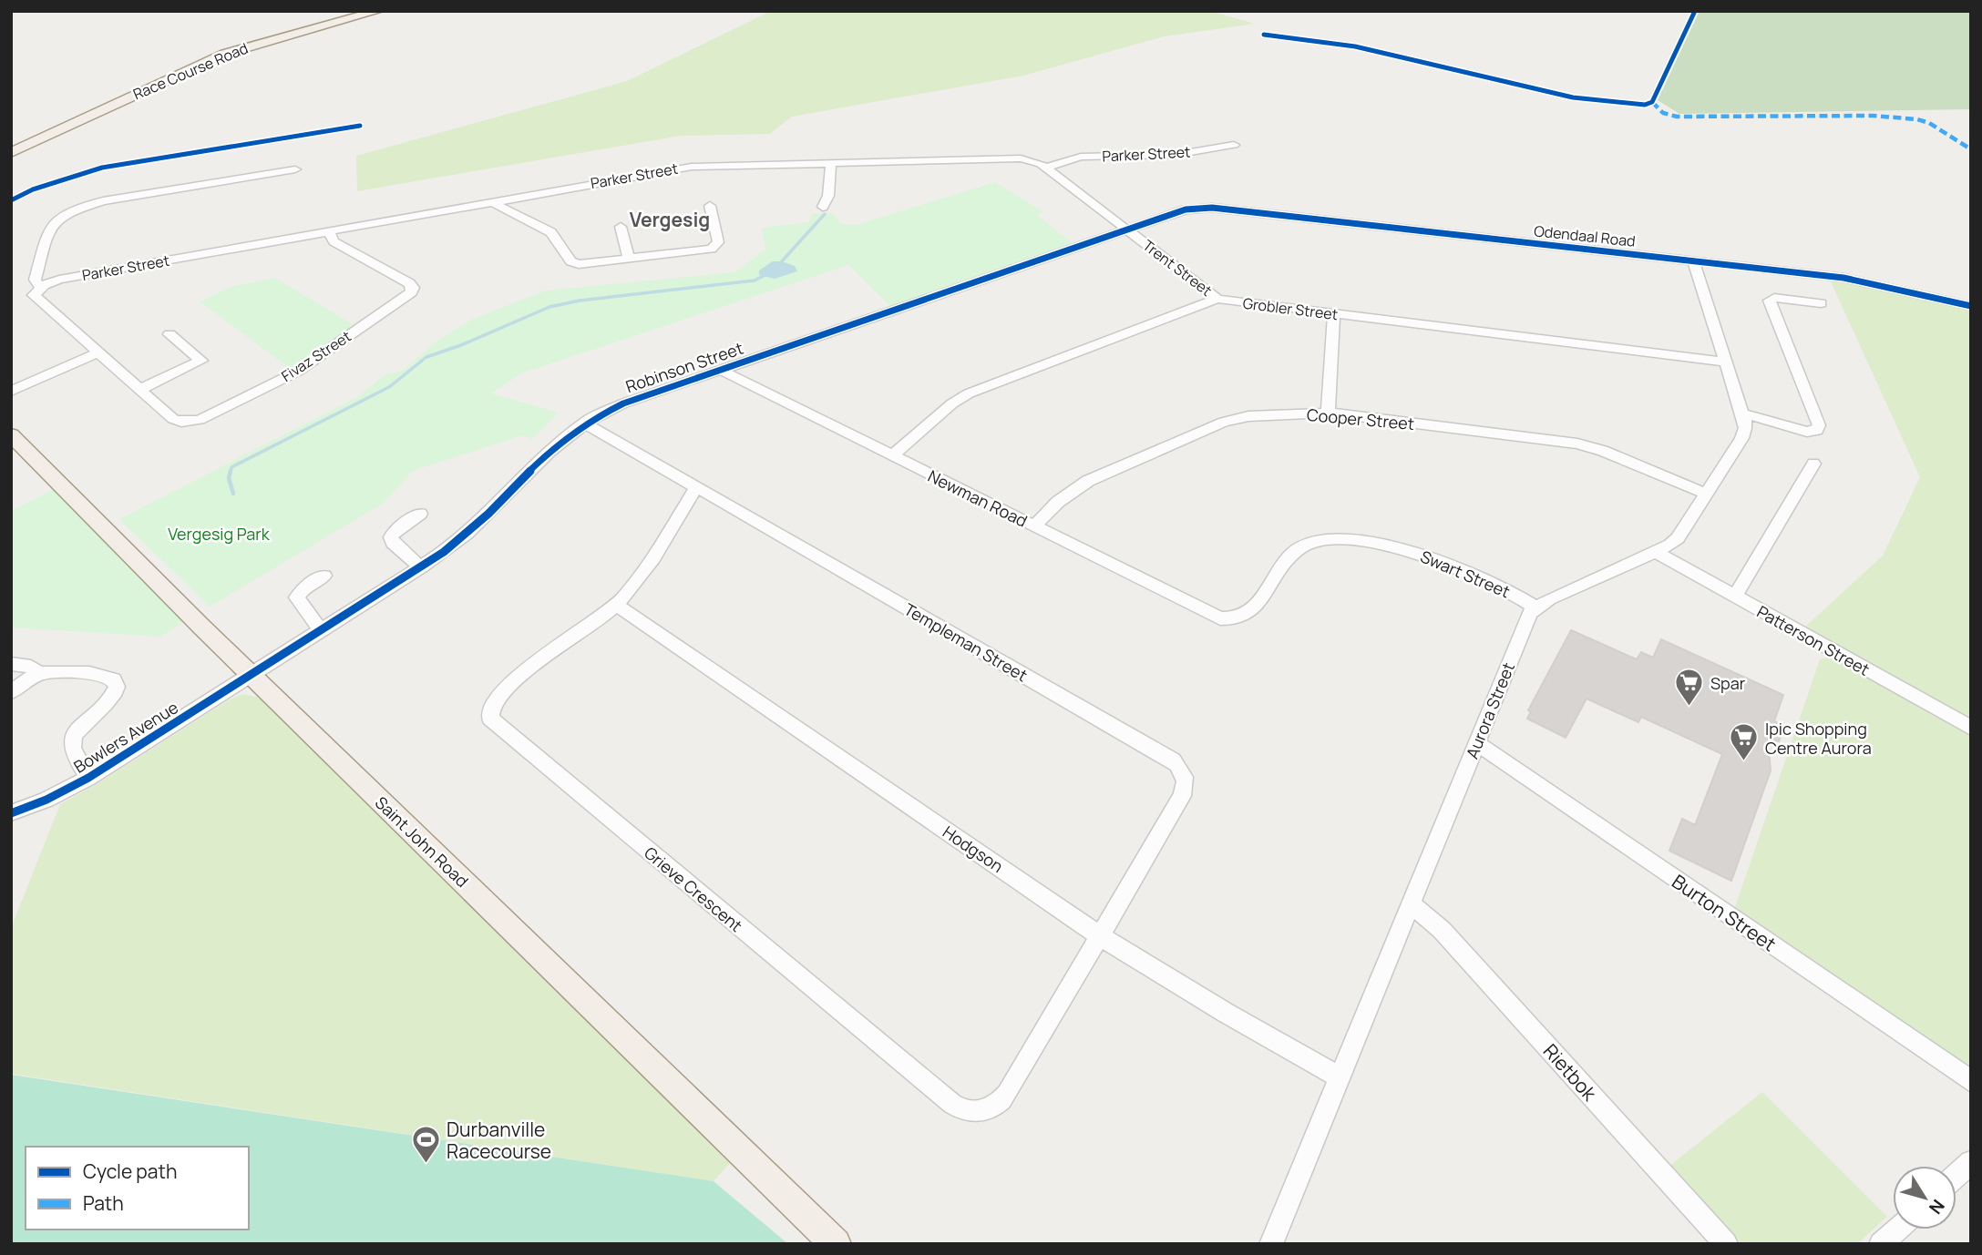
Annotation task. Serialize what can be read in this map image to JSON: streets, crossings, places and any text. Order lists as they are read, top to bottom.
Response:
{
  "streets": {
    "main road": ["Race Course Road", "Saint John Road"],
    "street": [
      "Parker Street",
      "Odendaal Road",
      "Trent Street",
      "Grobler Street",
      "Fivaz Street",
      "Robinson Street",
      "Cooper Street",
      "Newman Road",
      "Swart Street",
      "Patterson Street",
      "Templeman Street",
      "Aurora Street",
      "Bowlers Avenue",
      "Hodgson",
      "Grieve Crescent",
      "Burton Street",
      "Rietbok"
    ]
  },
  "crossings": [
    ["Parker Street", "Trent Street"],
    ["Parker Street", "Fivaz Street"],
    ["Odendaal Road", "Robinson Street"],
    ["Trent Street", "Grobler Street"],
    ["Trent Street", "Robinson Street"],
    ["Grobler Street", "Newman Road"],
    ["Robinson Street", "Newman Road"],
    ["Robinson Street", "Templeman Street"],
    ["Robinson Street", "Bowlers Avenue"],
    ["Robinson Street", "Saint John Road"],
    ["Cooper Street", "Newman Road"],
    ["Newman Road", "Swart Street"],
    ["Swart Street", "Aurora Street"],
    ["Templeman Street", "Hodgson"],
    ["Templeman Street", "Grieve Crescent"],
    ["Aurora Street", "Hodgson"],
    ["Aurora Street", "Burton Street"],
    ["Aurora Street", "Rietbok"],
    ["Bowlers Avenue", "Saint John Road"],
    ["Hodgson", "Grieve Crescent"]
  ],
  "districts": ["Vergesig"],
  "parks": ["Vergesig Park"],
  "places": {
    "supermarket": ["Spar", "Ipic Shopping Centre Aurora"],
    "sports": ["Durbanville Racecourse"]
  },
  "legend": ["Cycle path", "Path"],
  "north": "bottom right"
}
